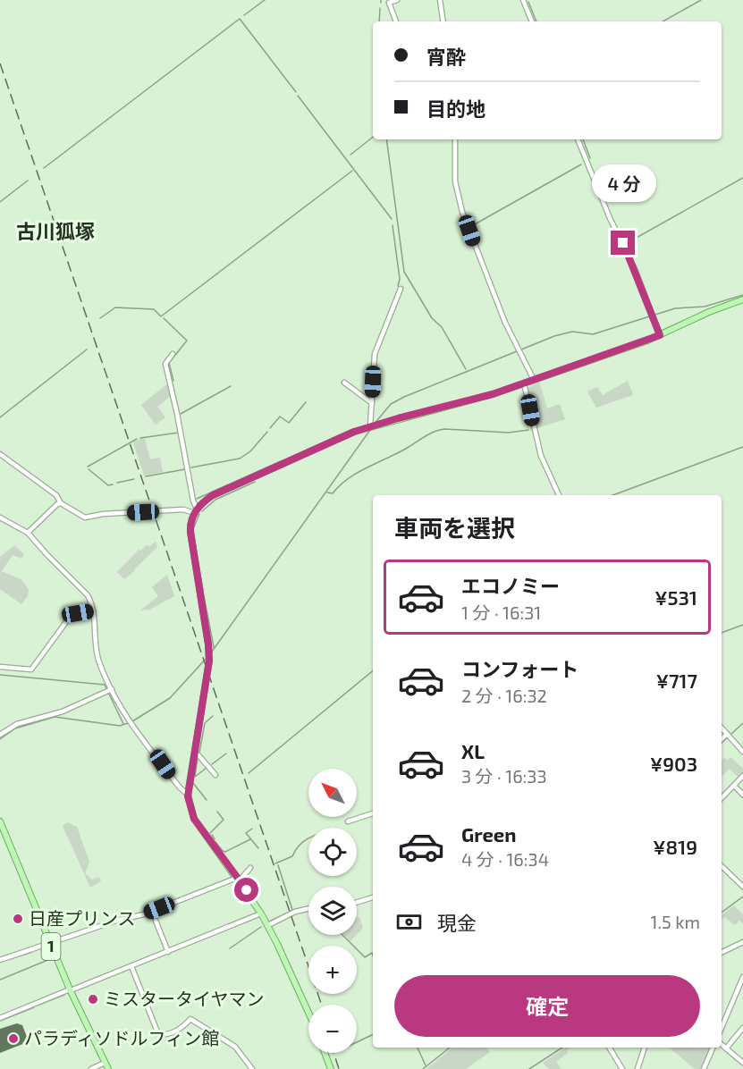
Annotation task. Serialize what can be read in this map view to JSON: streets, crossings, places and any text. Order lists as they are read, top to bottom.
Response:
{
  "streets": {
    "main road": ["1"]
  },
  "districts": ["古川狐塚"],
  "places": ["日産プリンス", "ミスタータイヤマン", "パラディソドルフィン館"],
  "north": "top left",
  "page": {
    "banner": ["宵酔", "目的地"],
    "bubble": "4 分",
    "heading": "車両を選択",
    "list": [
      {
        "name": "エコノミー",
        "note": "1 分 · 16:31",
        "value": "¥531"
      },
      {
        "name": "コンフォート",
        "note": "2 分 · 16:32",
        "value": "¥717"
      },
      {
        "name": "XL",
        "note": "3 分 · 16:33",
        "value": "¥903"
      },
      {
        "name": "Green",
        "note": "4 分 · 16:34",
        "value": "¥819"
      }
    ],
    "map_buttons": ["+", "−"],
    "pay": ["現金", "1.5 km"],
    "buttons": "確定"
  }
}
